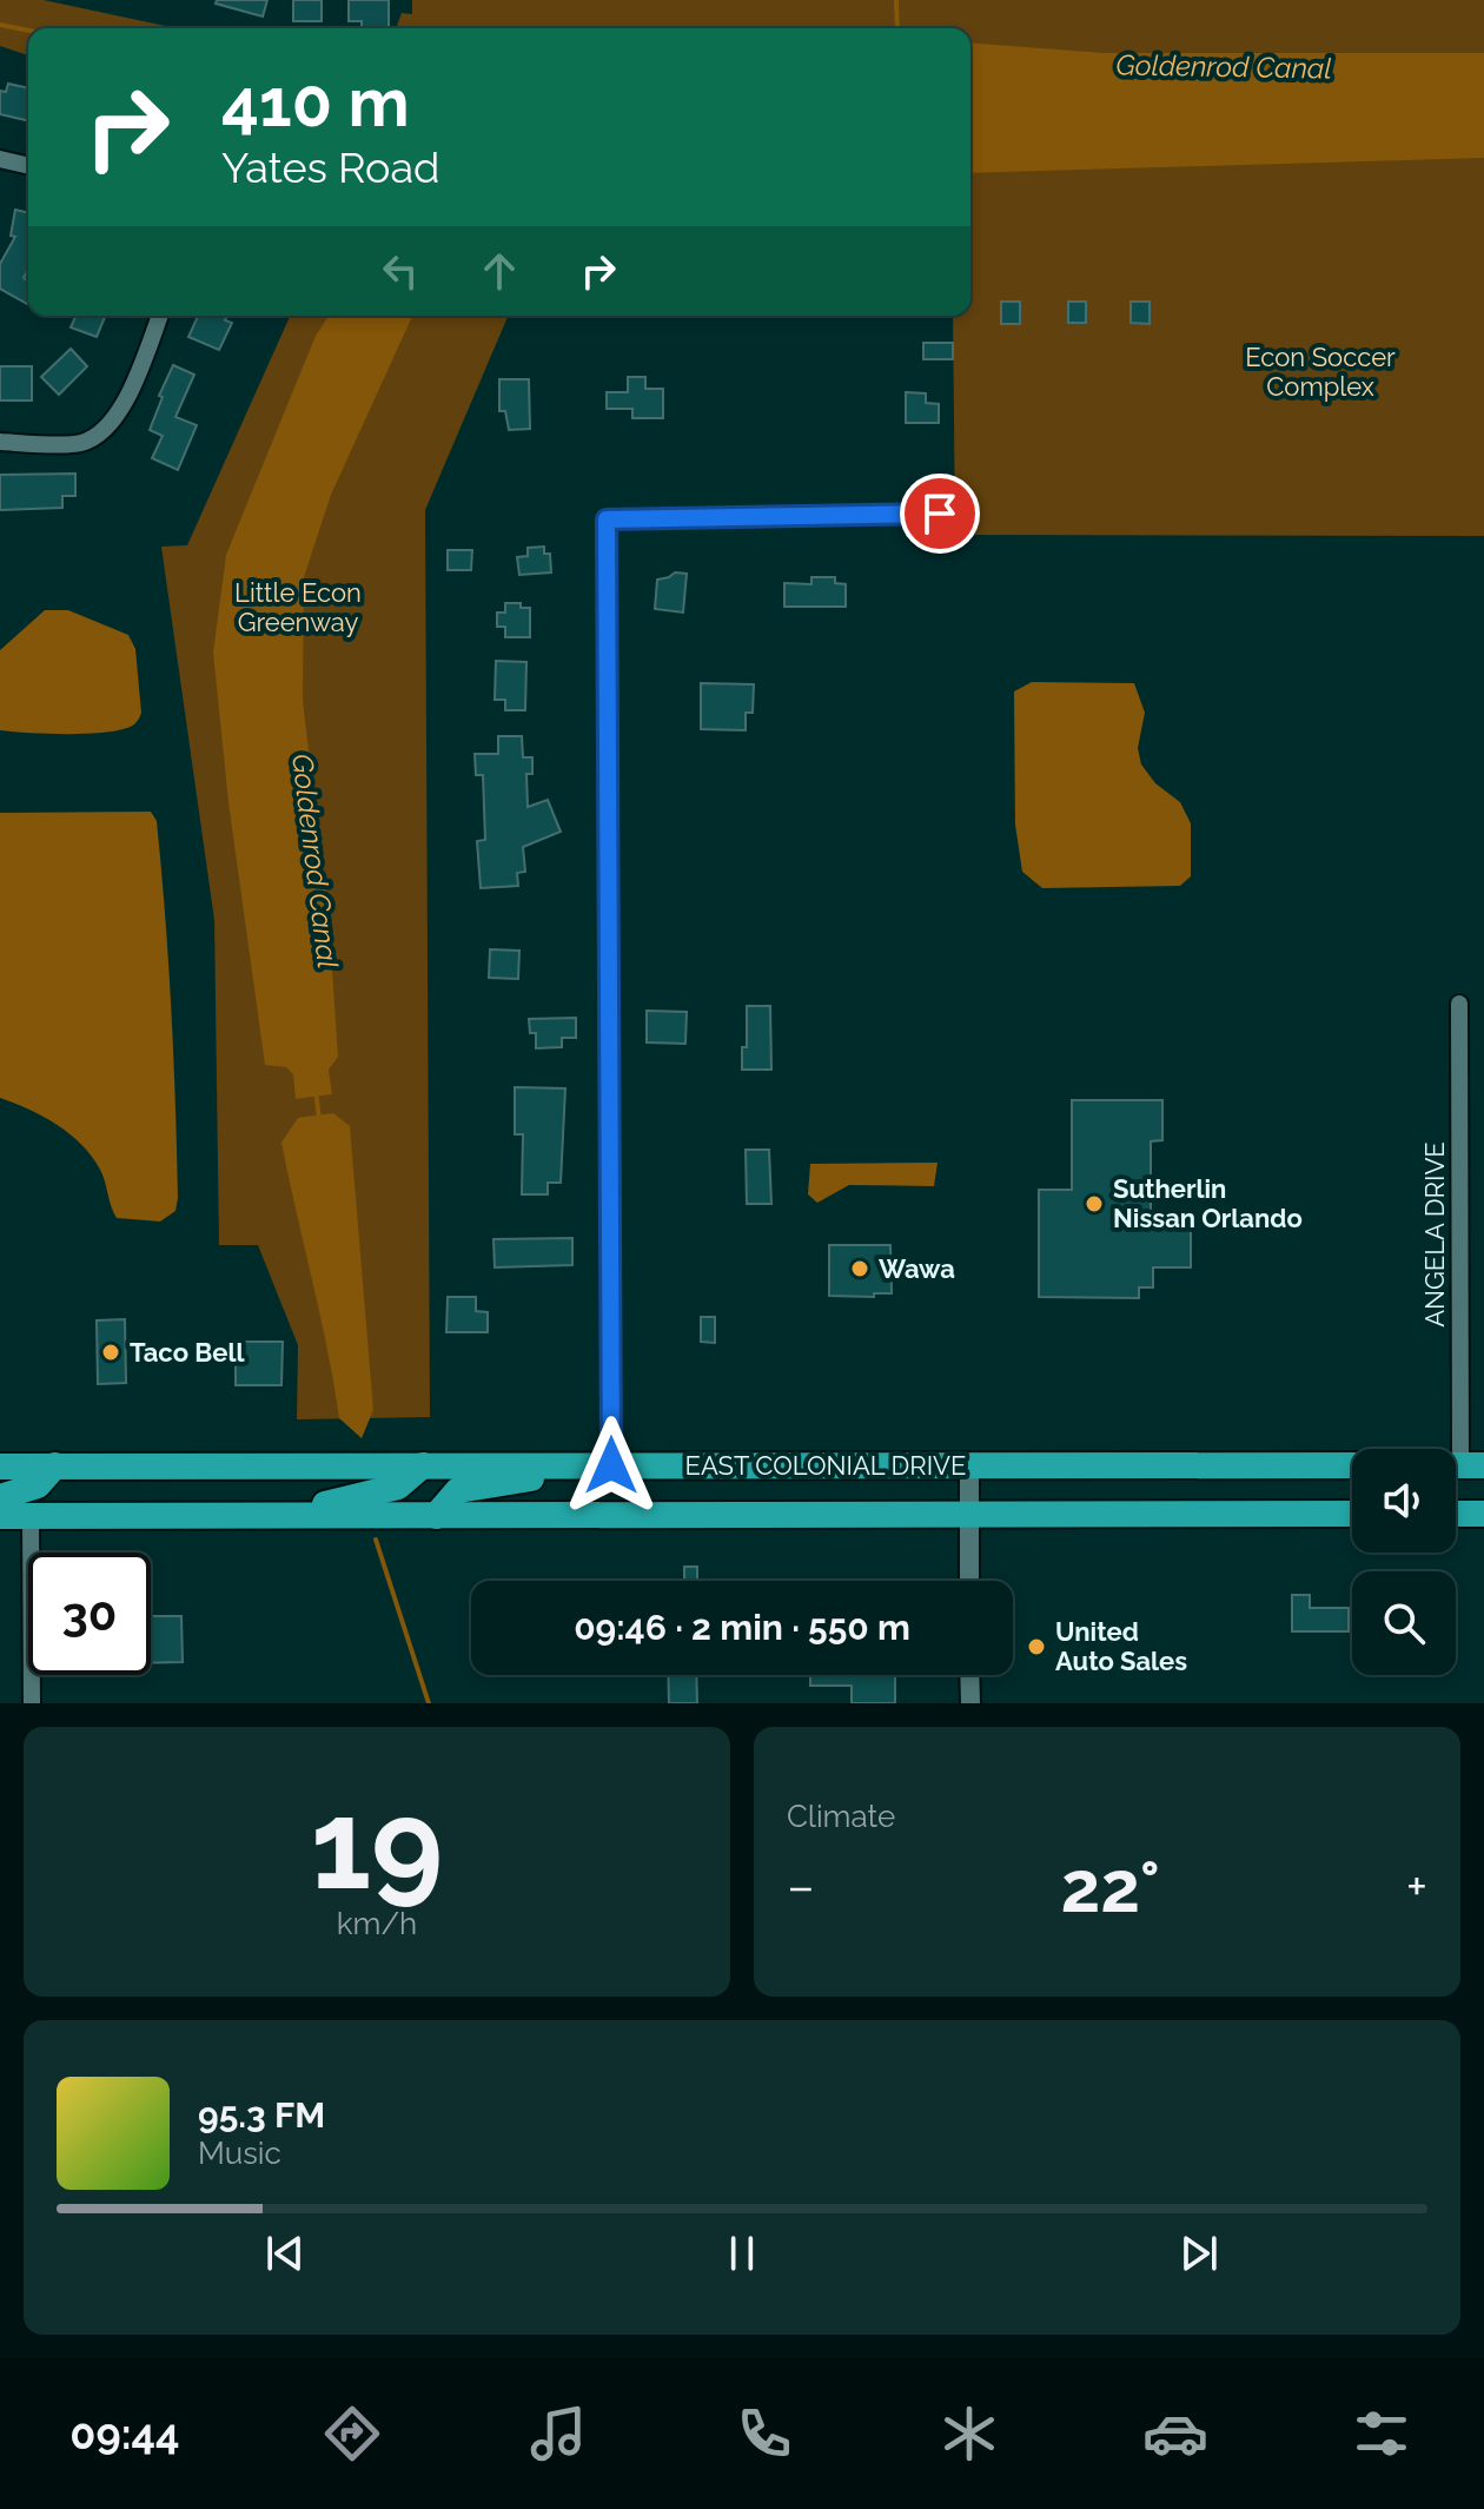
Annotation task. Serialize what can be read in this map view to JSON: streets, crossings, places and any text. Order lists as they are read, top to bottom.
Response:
{
  "streets": {
    "highway": ["EAST COLONIAL DRIVE"],
    "street": ["ANGELA DRIVE"]
  },
  "water": ["Goldenrod Canal"],
  "parks": ["Econ Soccer Complex", "Little Econ Greenway"],
  "places": [
    "Sutherlin Nissan Orlando",
    "Wawa",
    "Taco Bell",
    "United Auto Sales"
  ],
  "page": {
    "turn": ["410 m", "Yates Road"],
    "limit": "30",
    "trip": "09:46 · 2 min · 550 m",
    "tile": [
      ["19", "km/h"],
      "Climate"
    ],
    "heat": ["−", "22°", "+"],
    "song": ["95.3 FM", "Music"],
    "tabs": "09:44"
  }
}
